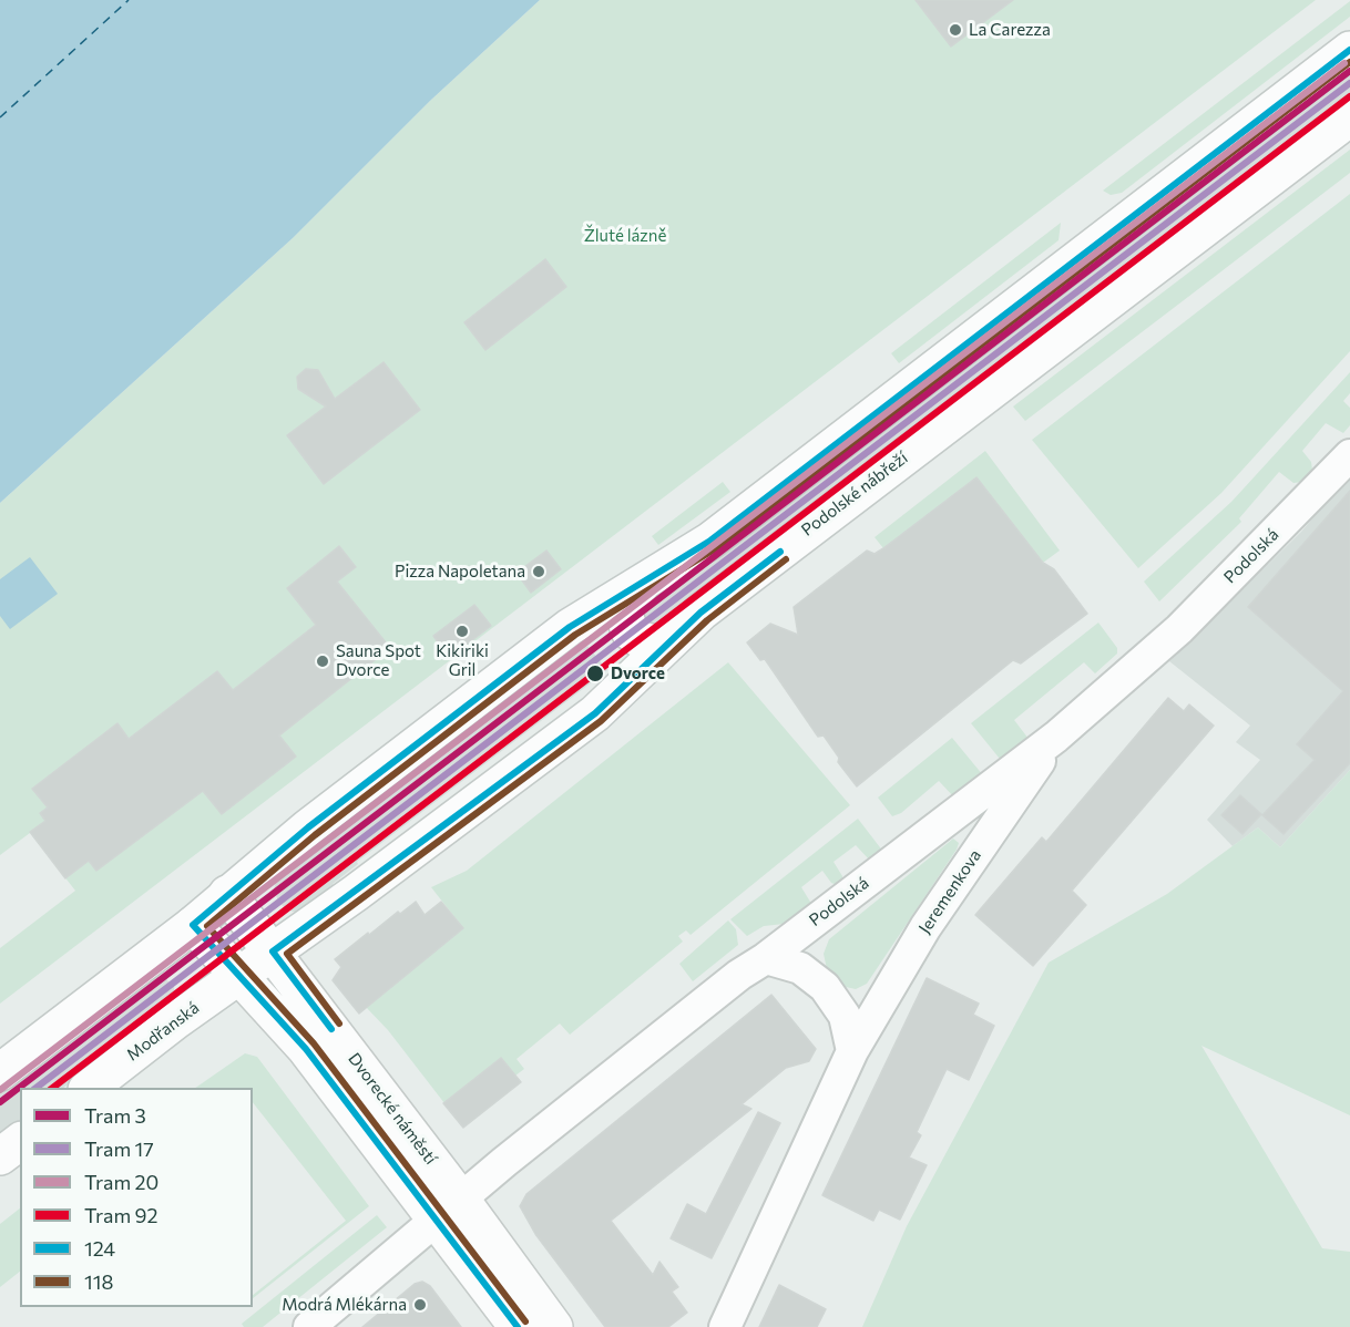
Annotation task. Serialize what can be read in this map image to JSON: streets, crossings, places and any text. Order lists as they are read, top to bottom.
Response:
{
  "streets": {
    "main road": ["Podolské nábřeží", "Modřanská", "Dvorecké náměstí"],
    "street": ["Podolská", "Jeremenkova"]
  },
  "crossings": [
    ["Podolské nábřeží", "Modřanská"],
    ["Podolské nábřeží", "Dvorecké náměstí"],
    ["Podolská", "Jeremenkova"],
    ["Podolská", "Dvorecké náměstí"],
    ["Modřanská", "Dvorecké náměstí"]
  ],
  "parks": ["Žluté lázně"],
  "places": [
    "La Carezza",
    "Pizza Napoletana",
    "Kikiriki Gril",
    "Sauna Spot Dvorce",
    "Dvorce",
    "Modrá Mlékárna"
  ],
  "lines": [
    "transit line 124",
    "transit line 118",
    "tram line 20",
    "tram line 3",
    "tram line 17",
    "tram line 92"
  ],
  "legend": [
    "Tram 3",
    "Tram 17",
    "Tram 20",
    "Tram 92",
    "124",
    "118"
  ]
}
